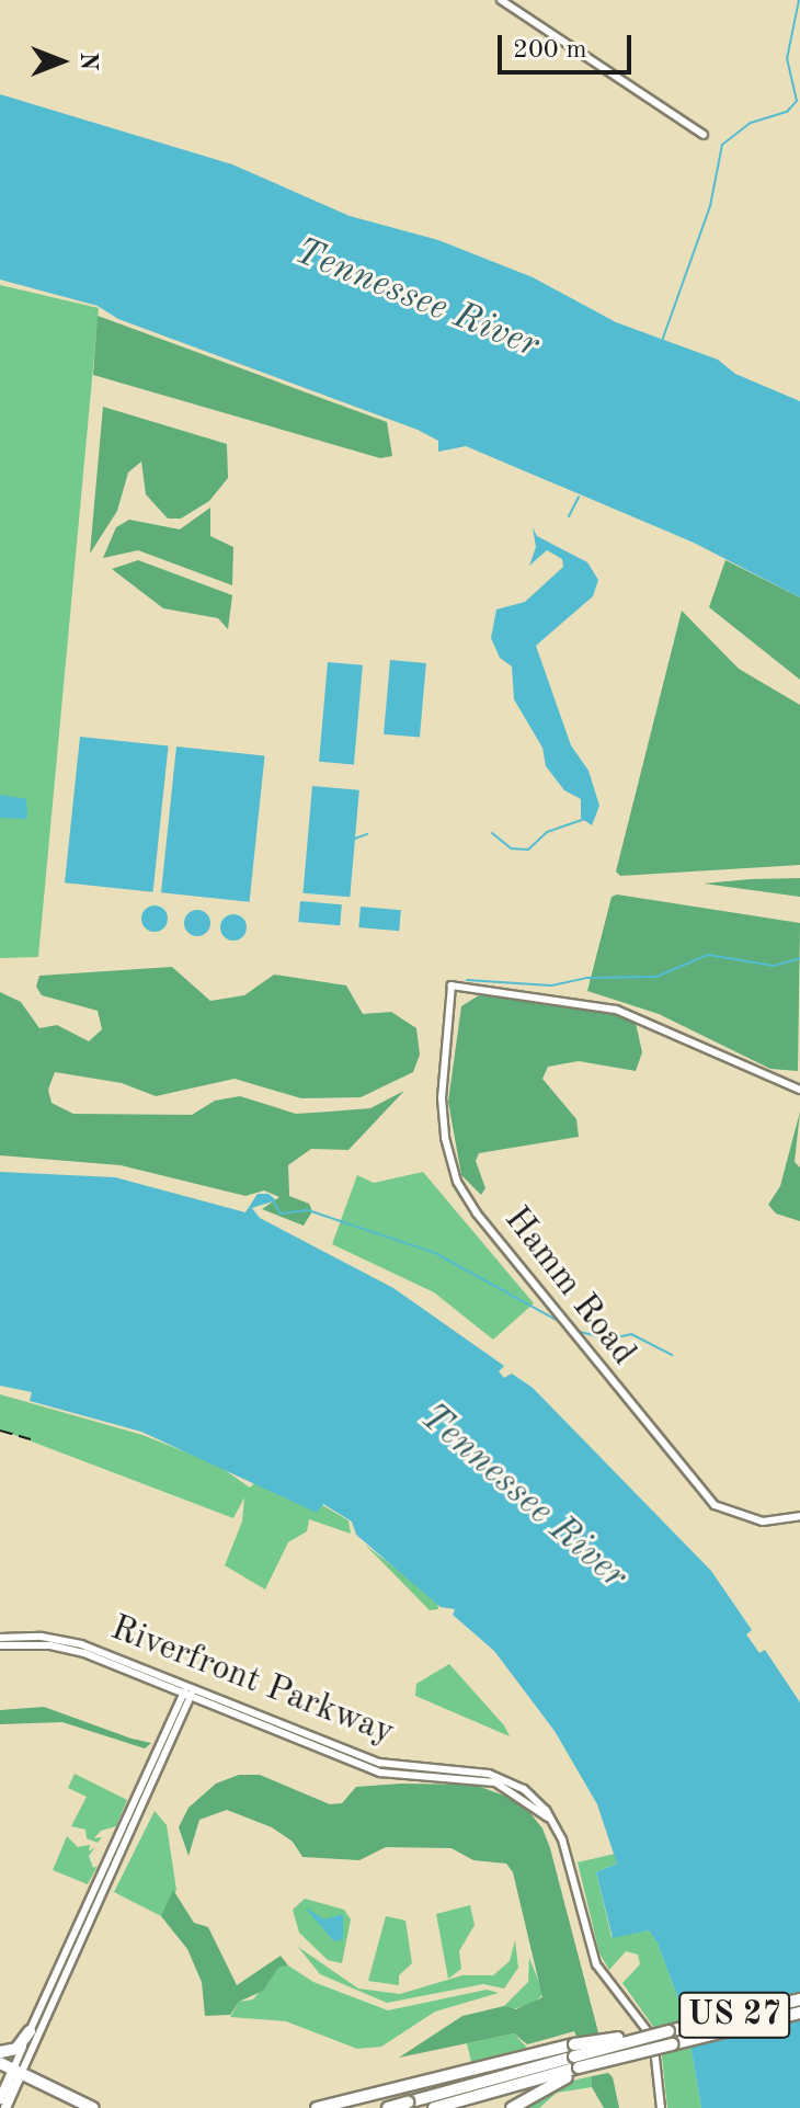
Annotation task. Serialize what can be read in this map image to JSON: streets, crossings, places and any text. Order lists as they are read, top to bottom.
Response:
{
  "streets": {
    "highway": ["US 27"],
    "main road": ["Hamm Road", "Riverfront Parkway"]
  },
  "water": ["Tennessee River"],
  "scale_bar": "200 m",
  "north": "right"
}
